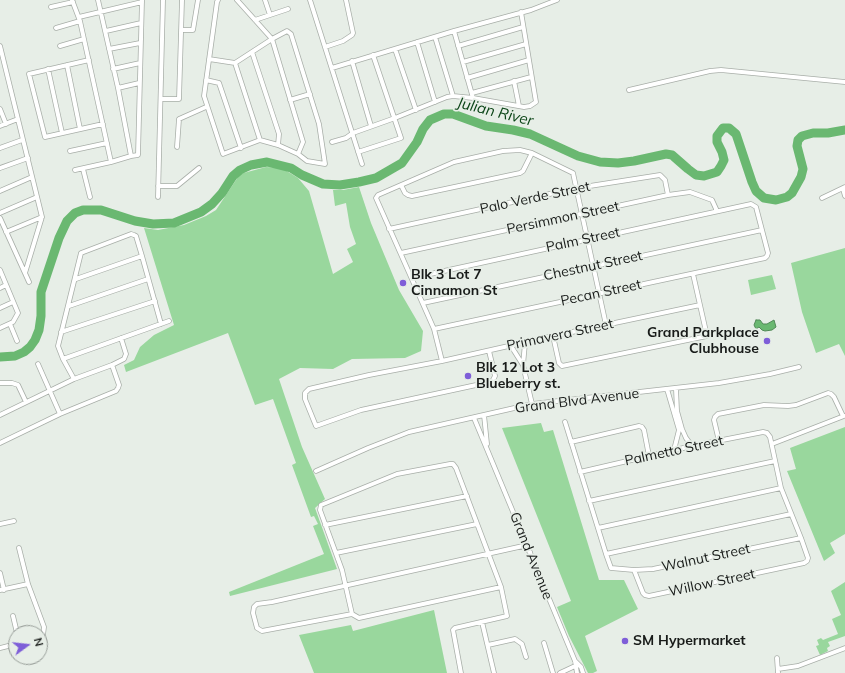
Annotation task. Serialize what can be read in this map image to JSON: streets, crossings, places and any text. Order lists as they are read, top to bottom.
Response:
{
  "streets": {
    "street": [
      "Palo Verde Street",
      "Persimmon Street",
      "Palm Street",
      "Chestnut Street",
      "Pecan Street",
      "Primavera Street",
      "Grand Blvd Avenue",
      "Palmetto Street",
      "Grand Avenue",
      "Walnut Street",
      "Willow Street"
    ]
  },
  "crossings": [
    ["Palo Verde Street", "Persimmon Street"],
    ["Persimmon Street", "Palm Street"],
    ["Palm Street", "Chestnut Street"],
    ["Palm Street", "Pecan Street"],
    ["Chestnut Street", "Pecan Street"],
    ["Grand Blvd Avenue", "Grand Avenue"],
    ["Walnut Street", "Willow Street"]
  ],
  "water": ["Julian River"],
  "places": [
    "Blk 3 Lot 7 Cinnamon St",
    "Grand Parkplace Clubhouse",
    "Blk 12 Lot 3 Blueberry st.",
    "SM Hypermarket"
  ],
  "north": "right"
}
